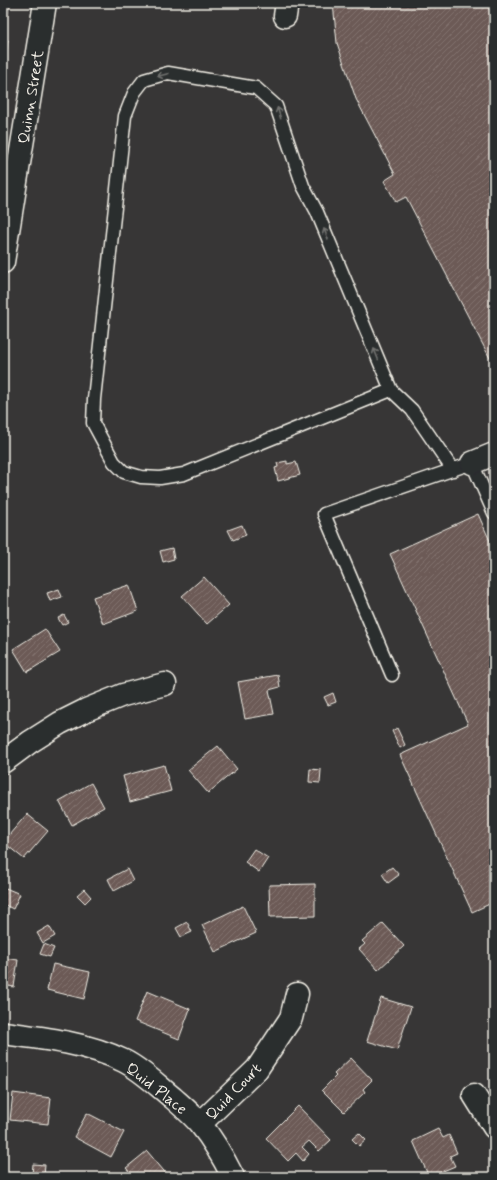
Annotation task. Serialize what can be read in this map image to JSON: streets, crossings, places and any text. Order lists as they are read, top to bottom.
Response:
{
  "streets": {
    "street": ["Quinn Street", "Quid Place", "Quid Court"]
  },
  "crossings": [
    ["Quid Place", "Quid Court"]
  ]
}
